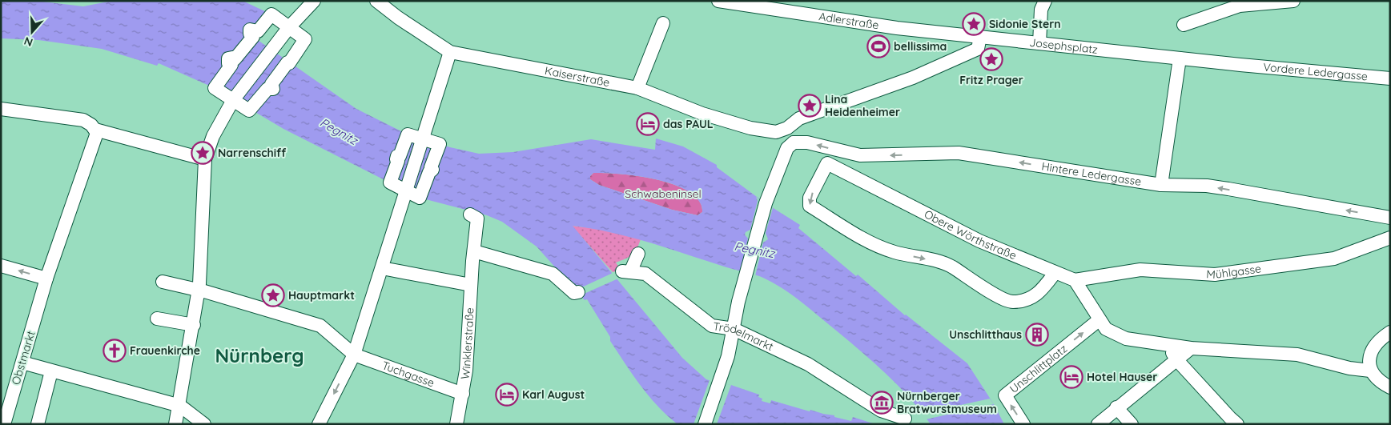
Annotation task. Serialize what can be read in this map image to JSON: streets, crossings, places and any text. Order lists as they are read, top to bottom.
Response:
{
  "streets": {
    "street": [
      "Adlerstraße",
      "Josephsplatz",
      "Vordere Ledergasse",
      "Kaiserstraße",
      "Hintere Ledergasse",
      "Obere Wörthstraße",
      "Mühlgasse",
      "Trödelmarkt",
      "Winklerstraße",
      "Obstmarkt",
      "Unschlittplatz",
      "Tuchgasse"
    ]
  },
  "crossings": [
    ["Adlerstraße", "Josephsplatz"],
    ["Adlerstraße", "Kaiserstraße"],
    ["Josephsplatz", "Vordere Ledergasse"],
    ["Josephsplatz", "Kaiserstraße"],
    ["Obere Wörthstraße", "Mühlgasse"],
    ["Winklerstraße", "Tuchgasse"]
  ],
  "one_way": ["Hintere Ledergasse"],
  "districts": ["Nürnberg"],
  "water": ["Pegnitz"],
  "parks": ["Schwabeninsel"],
  "places": {
    "place": [
      "Sidonie Stern",
      "Fritz Prager",
      "Lina Heidenheimer",
      "Narrenschiff",
      "Hauptmarkt"
    ],
    "sports": ["bellissima"],
    "hotel": ["das PAUL", "Hotel Hauser", "Karl August"],
    "building": ["Unschlitthaus"],
    "church": ["Frauenkirche"],
    "museum": ["Nürnberger Bratwurstmuseum"]
  },
  "north": "bottom"
}
